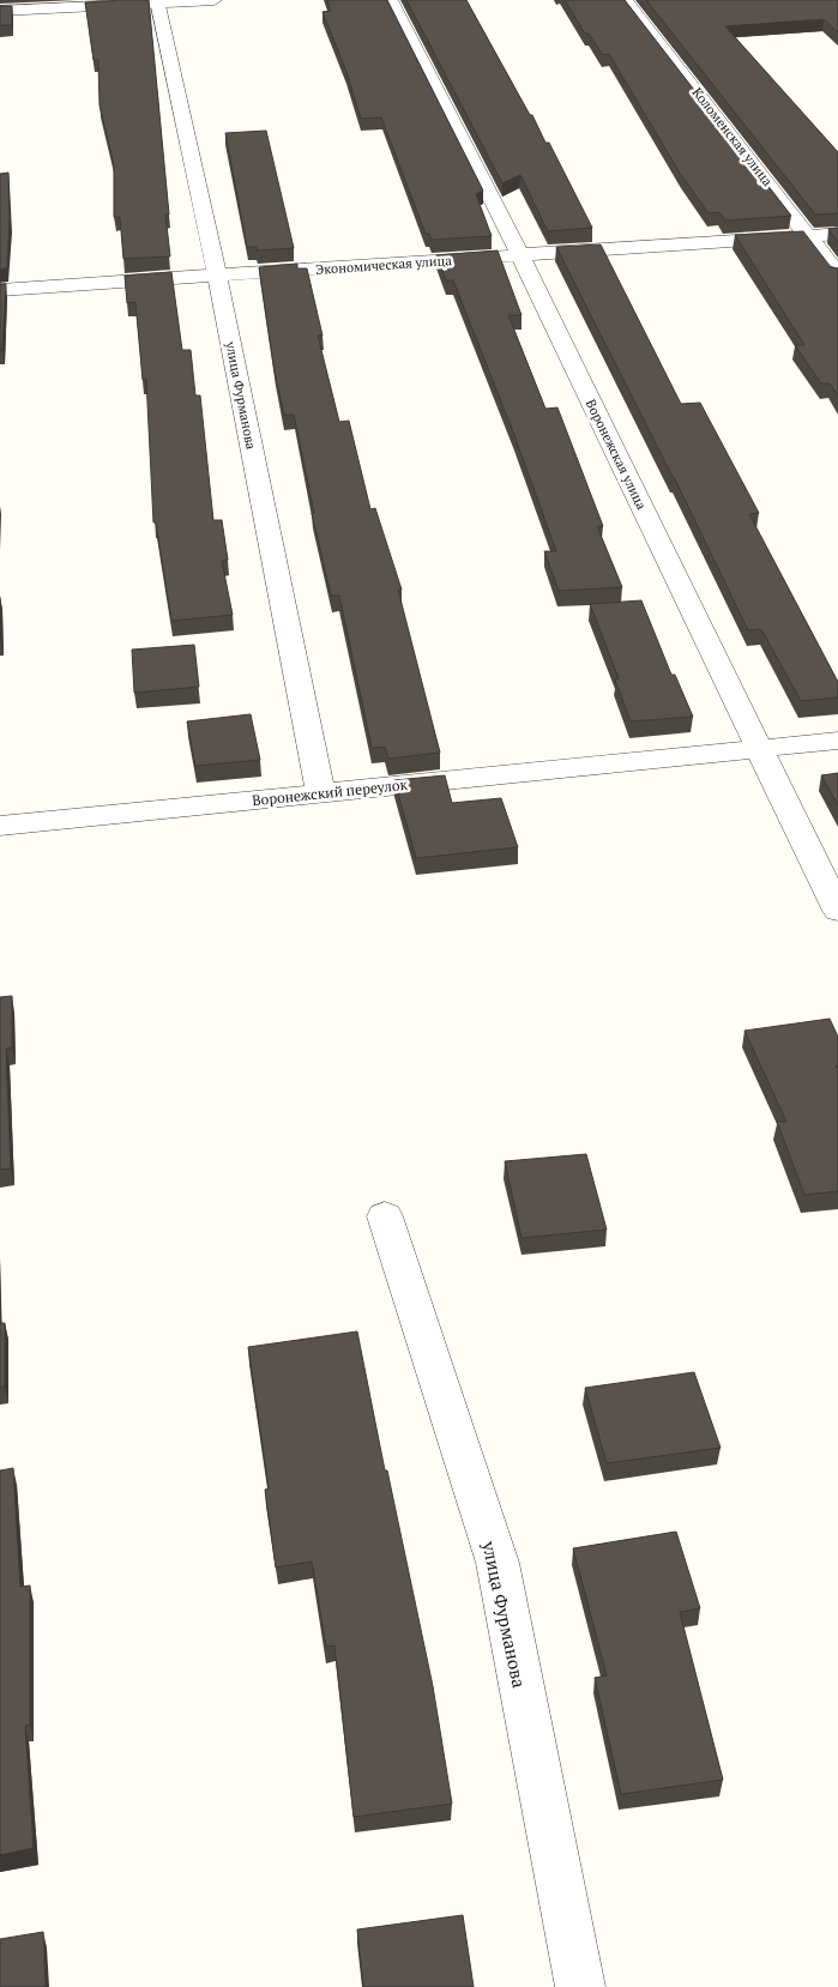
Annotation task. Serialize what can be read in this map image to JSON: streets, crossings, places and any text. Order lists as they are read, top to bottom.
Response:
{
  "streets": {
    "street": [
      "Коломенская улица",
      "Экономическая улица",
      "улица Фурманова",
      "Воронежская улица",
      "Воронежский переулок"
    ]
  },
  "crossings": [
    ["Коломенская улица", "Экономическая улица"],
    ["Экономическая улица", "улица Фурманова"],
    ["Экономическая улица", "Воронежская улица"],
    ["улица Фурманова", "Воронежский переулок"],
    ["Воронежская улица", "Воронежский переулок"]
  ]
}
